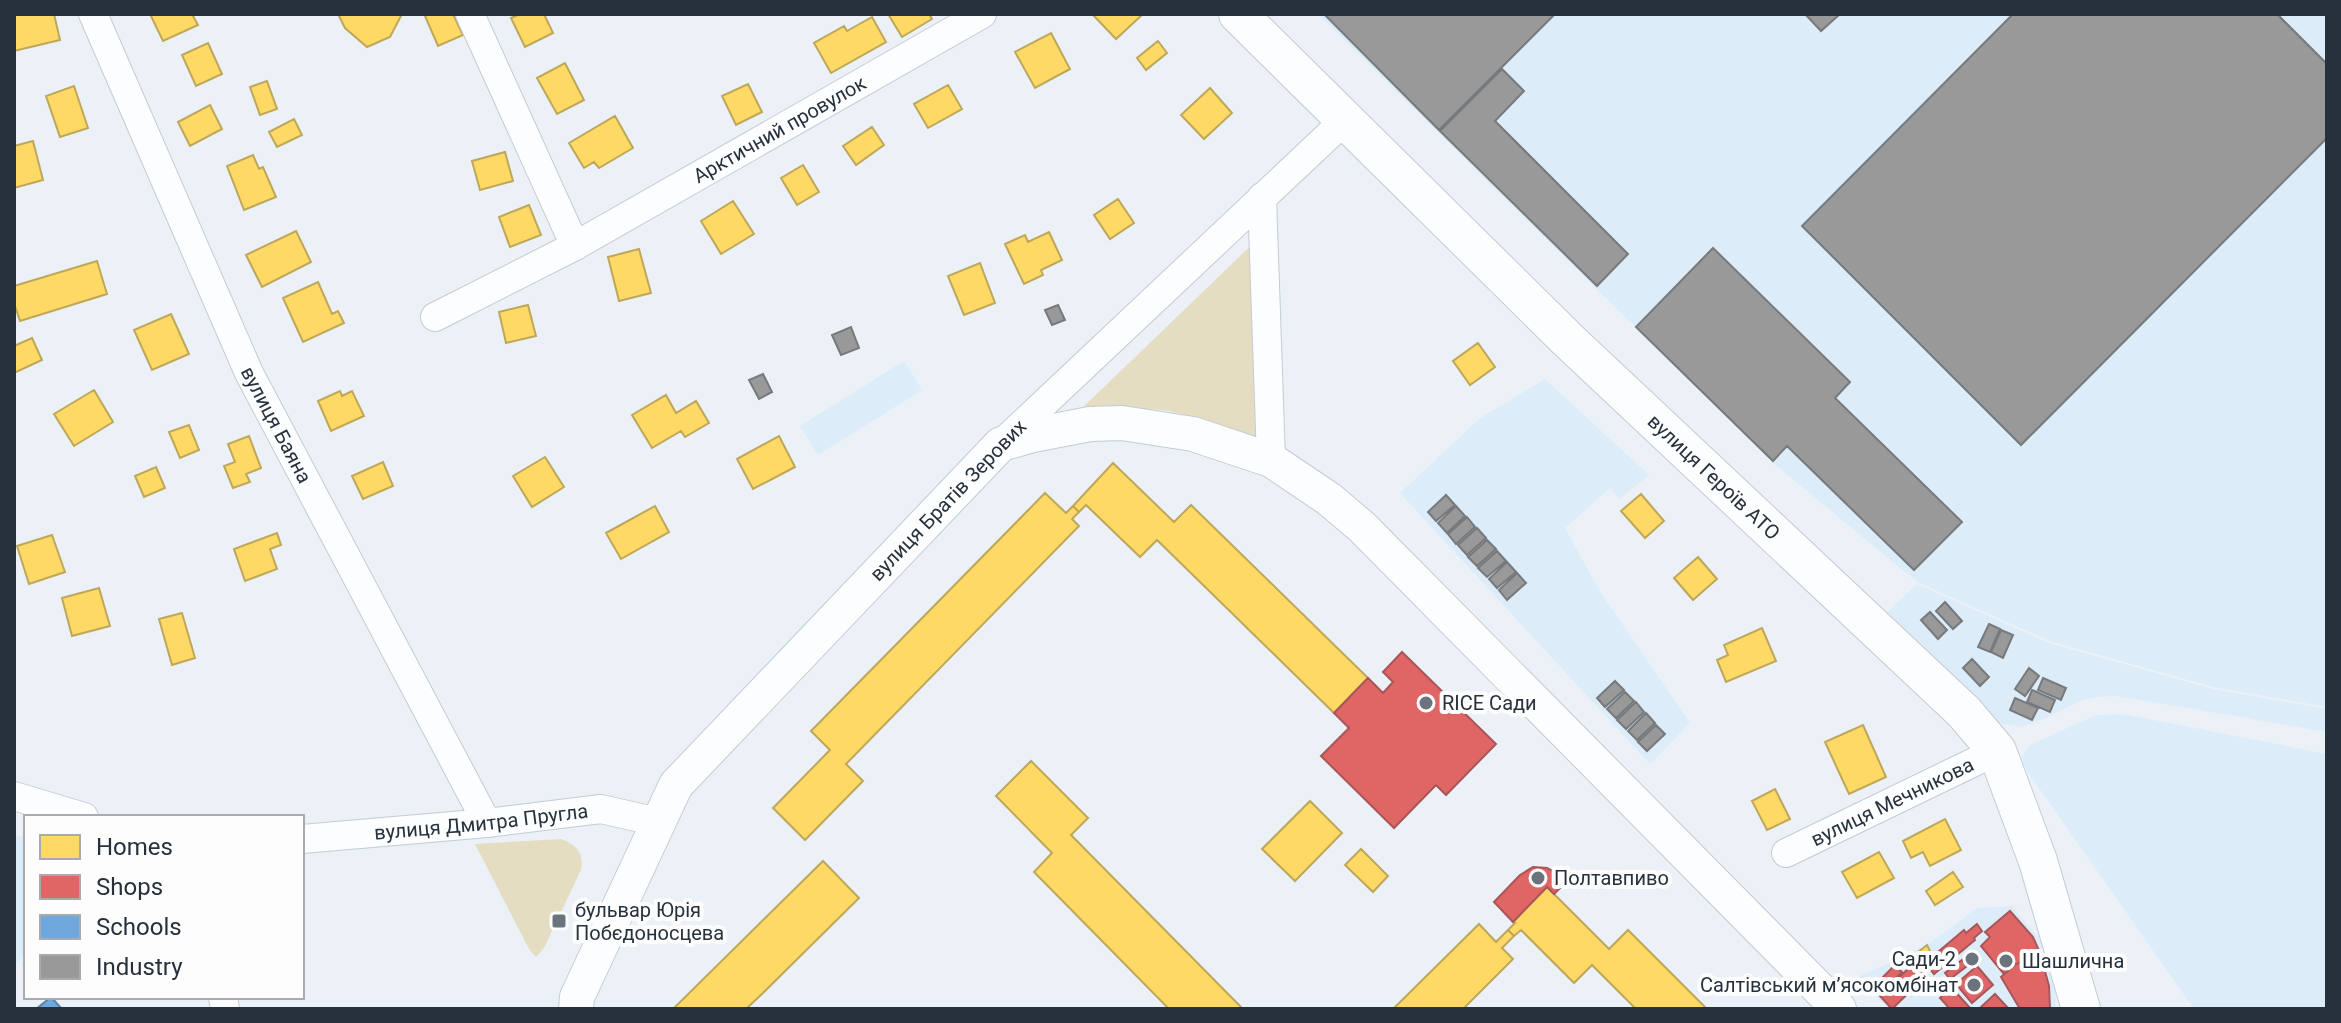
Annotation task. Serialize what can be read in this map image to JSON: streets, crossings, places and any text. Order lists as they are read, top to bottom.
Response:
{
  "streets": {
    "main road": ["вулиця Героїв АТО"],
    "street": [
      "Арктичний провулок",
      "вулиця Баяна",
      "вулиця Братів Зерових",
      "вулиця Мечникова",
      "вулиця Дмитра Пругла"
    ]
  },
  "crossings": [
    ["вулиця Баяна", "вулиця Дмитра Пругла"],
    ["вулиця Героїв АТО", "вулиця Братів Зерових"],
    ["вулиця Героїв АТО", "вулиця Мечникова"],
    ["вулиця Братів Зерових", "вулиця Дмитра Пругла"]
  ],
  "places": {
    "other": [
      "RICE Сади",
      "Полтавпиво",
      "Сади-2",
      "Шашлична",
      "Салтівський мʼясокомбінат"
    ],
    "transit": ["бульвар Юрія Побєдоносцева"]
  },
  "legend": [
    "Homes",
    "Shops",
    "Schools",
    "Industry"
  ]
}
